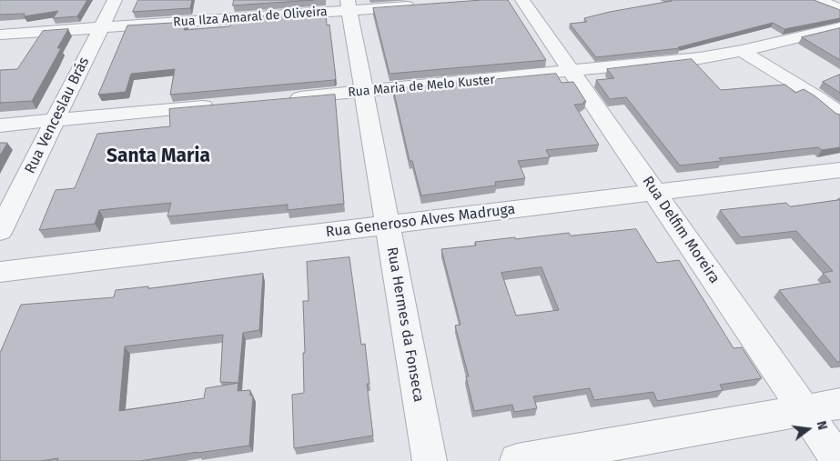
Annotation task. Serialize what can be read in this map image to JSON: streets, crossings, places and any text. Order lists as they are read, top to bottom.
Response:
{
  "streets": {
    "street": [
      "Rua Ilza Amaral de Oliveira",
      "Rua Maria de Melo Kuster",
      "Rua Venceslau Brás",
      "Rua Generoso Alves Madruga",
      "Rua Delfim Moreira",
      "Rua Hermes da Fonseca"
    ]
  },
  "crossings": [
    ["Rua Ilza Amaral de Oliveira", "Rua Venceslau Brás"],
    ["Rua Ilza Amaral de Oliveira", "Rua Hermes da Fonseca"],
    ["Rua Maria de Melo Kuster", "Rua Delfim Moreira"],
    ["Rua Maria de Melo Kuster", "Rua Hermes da Fonseca"],
    ["Rua Generoso Alves Madruga", "Rua Delfim Moreira"],
    ["Rua Generoso Alves Madruga", "Rua Hermes da Fonseca"]
  ],
  "districts": ["Santa Maria"],
  "north": "right"
}
